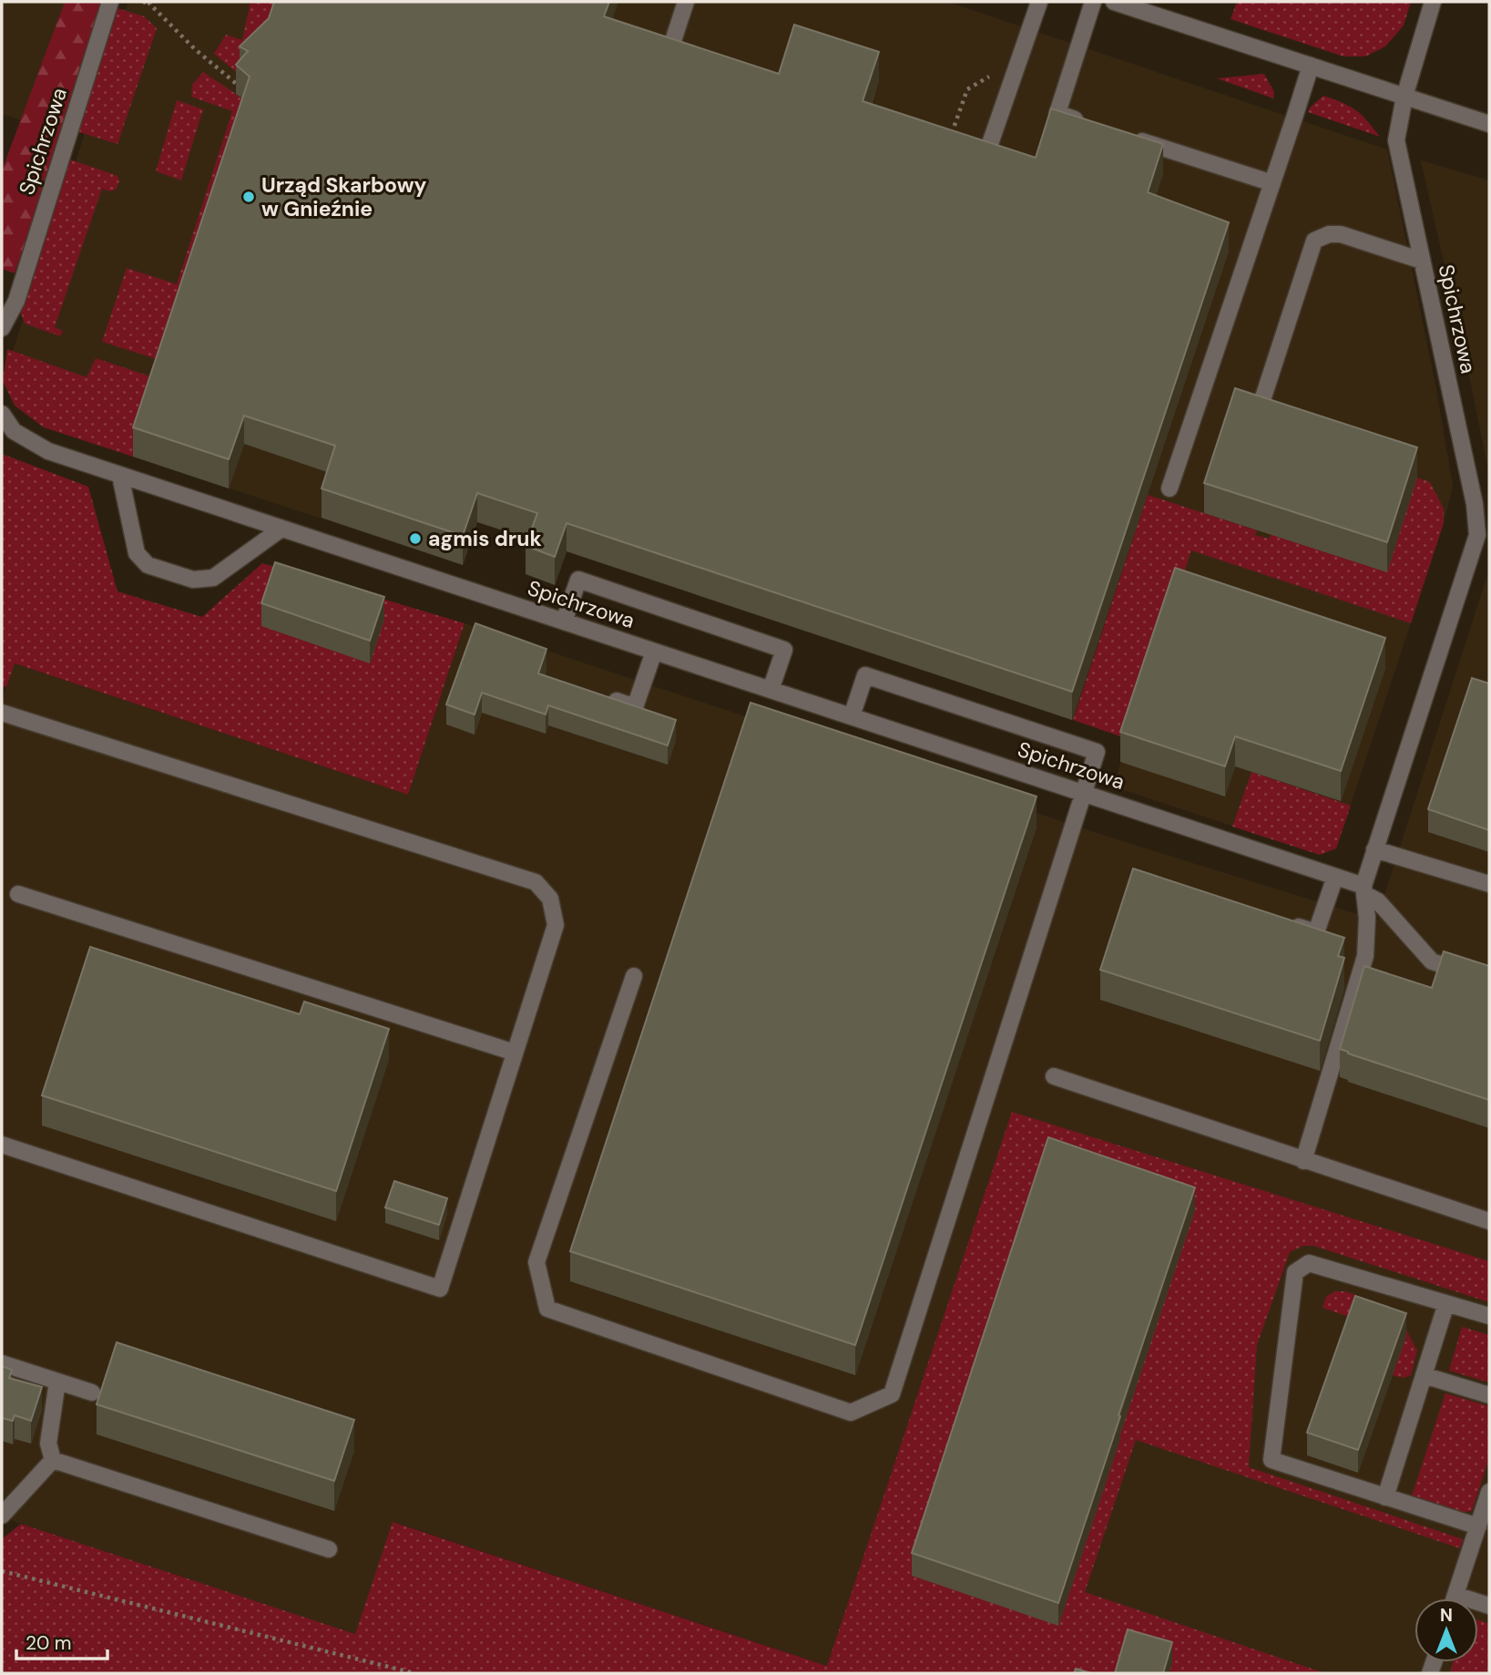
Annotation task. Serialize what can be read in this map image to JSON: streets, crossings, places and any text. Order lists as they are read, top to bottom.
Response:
{
  "streets": {
    "street": ["Spichrzowa"]
  },
  "places": ["Urząd Skarbowy w Gnieźnie", "agmis druk"],
  "scale_bar": "20 m",
  "north": "top"
}
